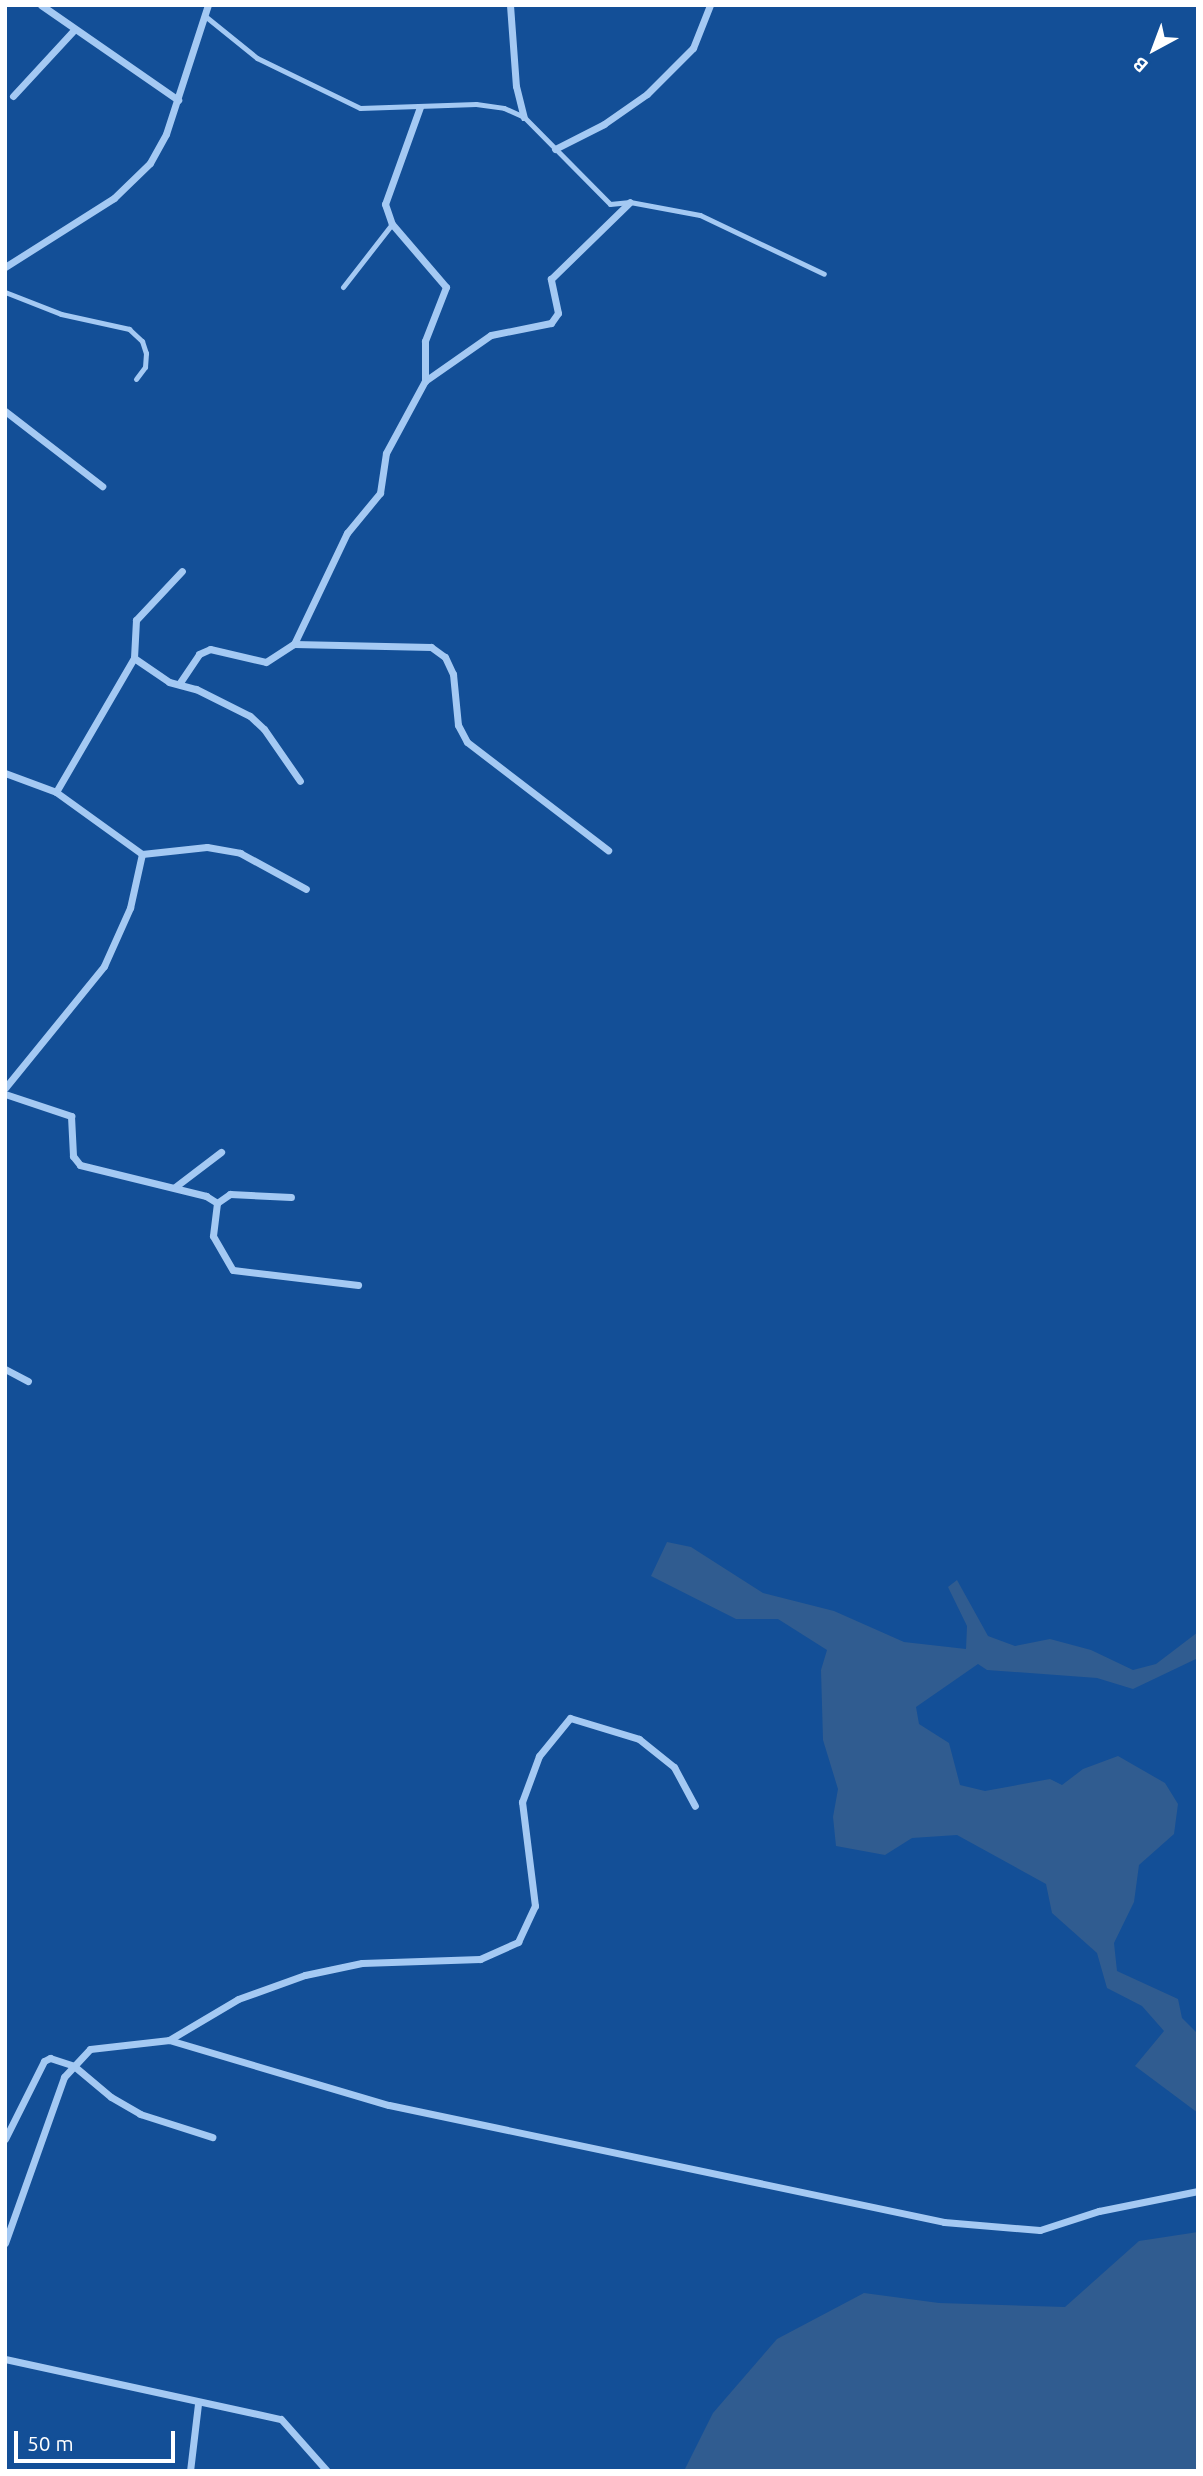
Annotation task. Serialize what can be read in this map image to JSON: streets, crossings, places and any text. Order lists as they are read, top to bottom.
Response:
{
  "scale_bar": "50 m",
  "north": "bottom left"
}
